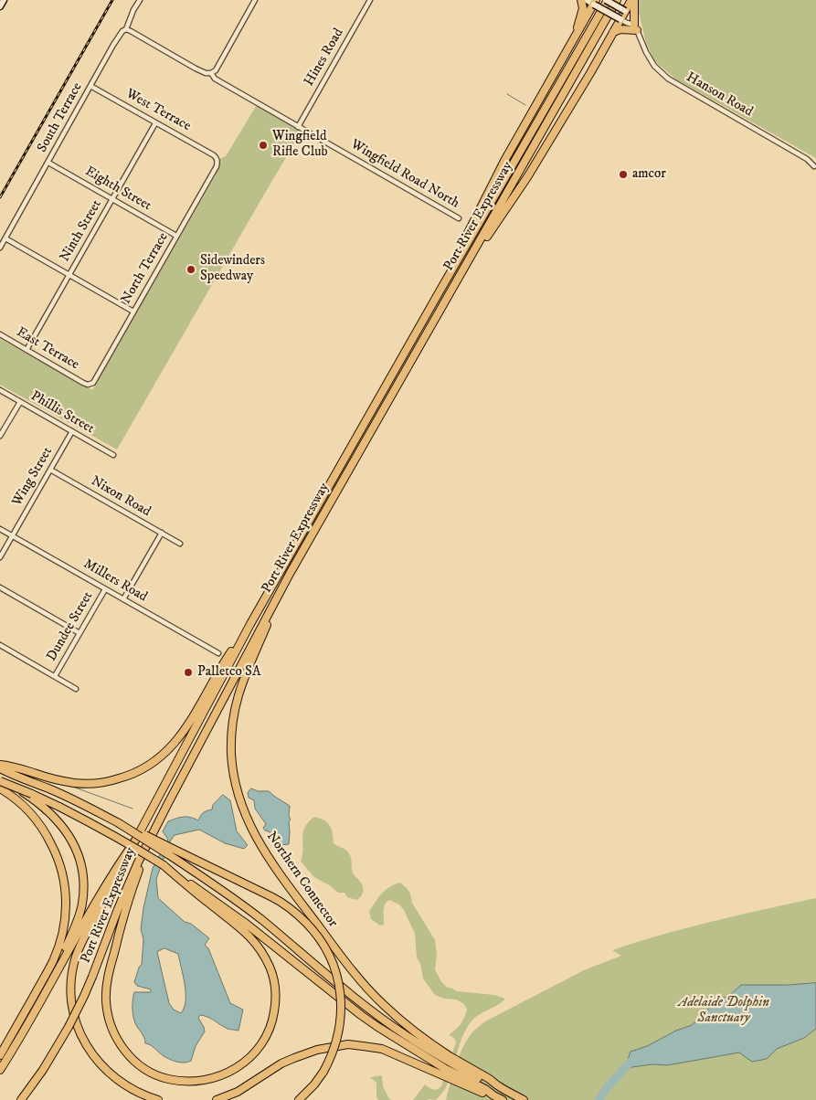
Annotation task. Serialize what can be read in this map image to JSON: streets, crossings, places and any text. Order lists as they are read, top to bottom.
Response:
{
  "streets": {
    "highway": ["Port River Expressway", "Northern Connector"],
    "main road": ["Hanson Road"],
    "street": [
      "Hines Road",
      "West Terrace",
      "South Terrace",
      "Wingfield Road North",
      "Eighth Street",
      "Ninth Street",
      "North Terrace",
      "East Terrace",
      "Phillis Street",
      "Wing Street",
      "Nixon Road",
      "Millers Road",
      "Dundee Street"
    ]
  },
  "crossings": [
    ["Hines Road", "Wingfield Road North"],
    ["Hanson Road", "Port River Expressway"],
    ["West Terrace", "South Terrace"],
    ["West Terrace", "Ninth Street"],
    ["West Terrace", "North Terrace"],
    ["South Terrace", "Wingfield Road North"],
    ["South Terrace", "Eighth Street"],
    ["Eighth Street", "Ninth Street"],
    ["Eighth Street", "North Terrace"],
    ["Port River Expressway", "Northern Connector"],
    ["Ninth Street", "East Terrace"],
    ["North Terrace", "East Terrace"],
    ["Phillis Street", "Wing Street"],
    ["Wing Street", "Nixon Road"],
    ["Wing Street", "Millers Road"],
    ["Millers Road", "Dundee Street"]
  ],
  "parks": ["Adelaide Dolphin Sanctuary"],
  "places": [
    "Wingfield Rifle Club",
    "amcor",
    "Sidewinders Speedway",
    "Palletco SA"
  ]
}
